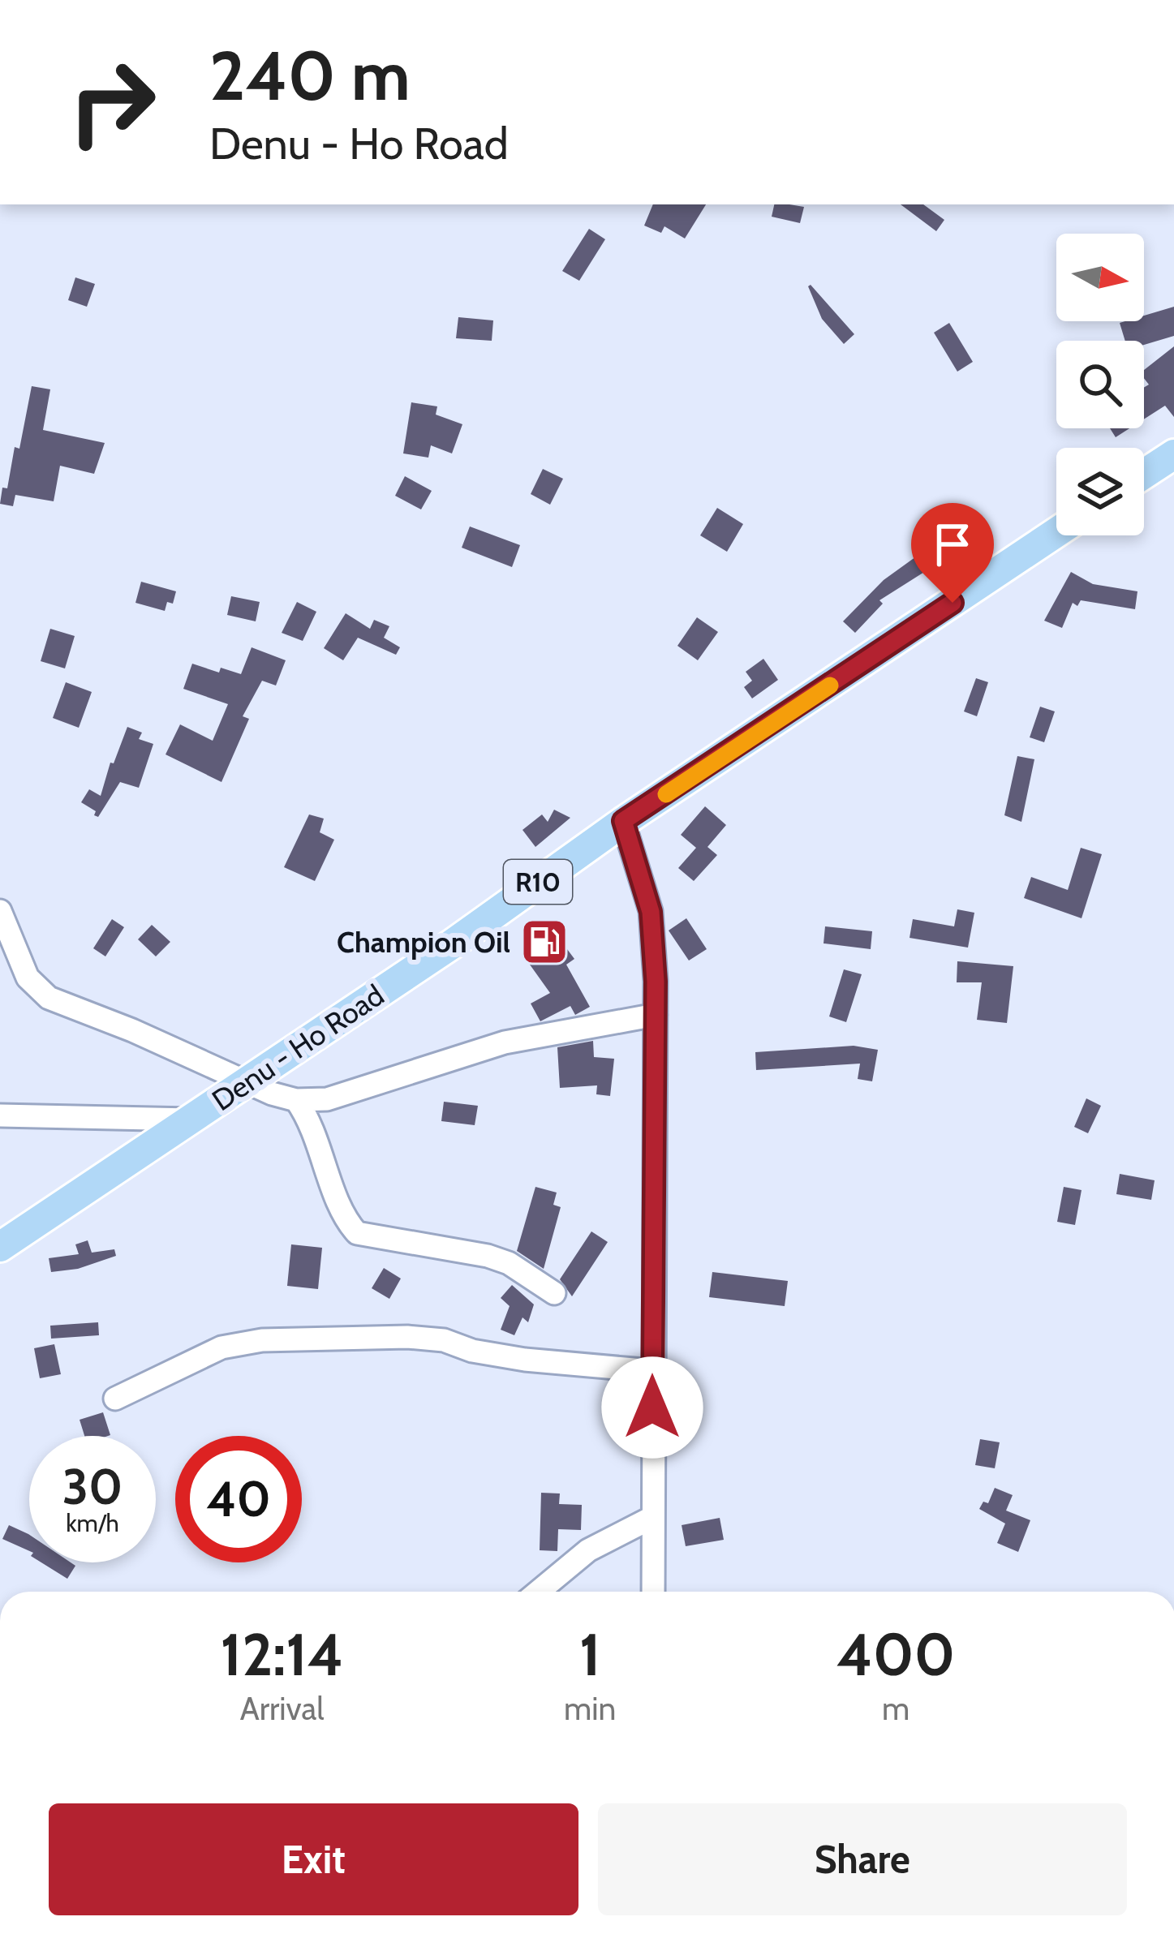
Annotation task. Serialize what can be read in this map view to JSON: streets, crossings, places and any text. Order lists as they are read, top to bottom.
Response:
{
  "streets": {
    "main road": ["R10", "Denu - Ho Road"]
  },
  "places": {
    "fuel station": ["Champion Oil"]
  },
  "north": "right",
  "page": {
    "turn": ["240 m", "Denu - Ho Road"],
    "speed": "30 km/h",
    "limit": "40",
    "eta": [
      "12:14",
      "Arrival",
      "1",
      "min",
      "400",
      "m"
    ],
    "buttons": ["Exit", "Share"]
  }
}
